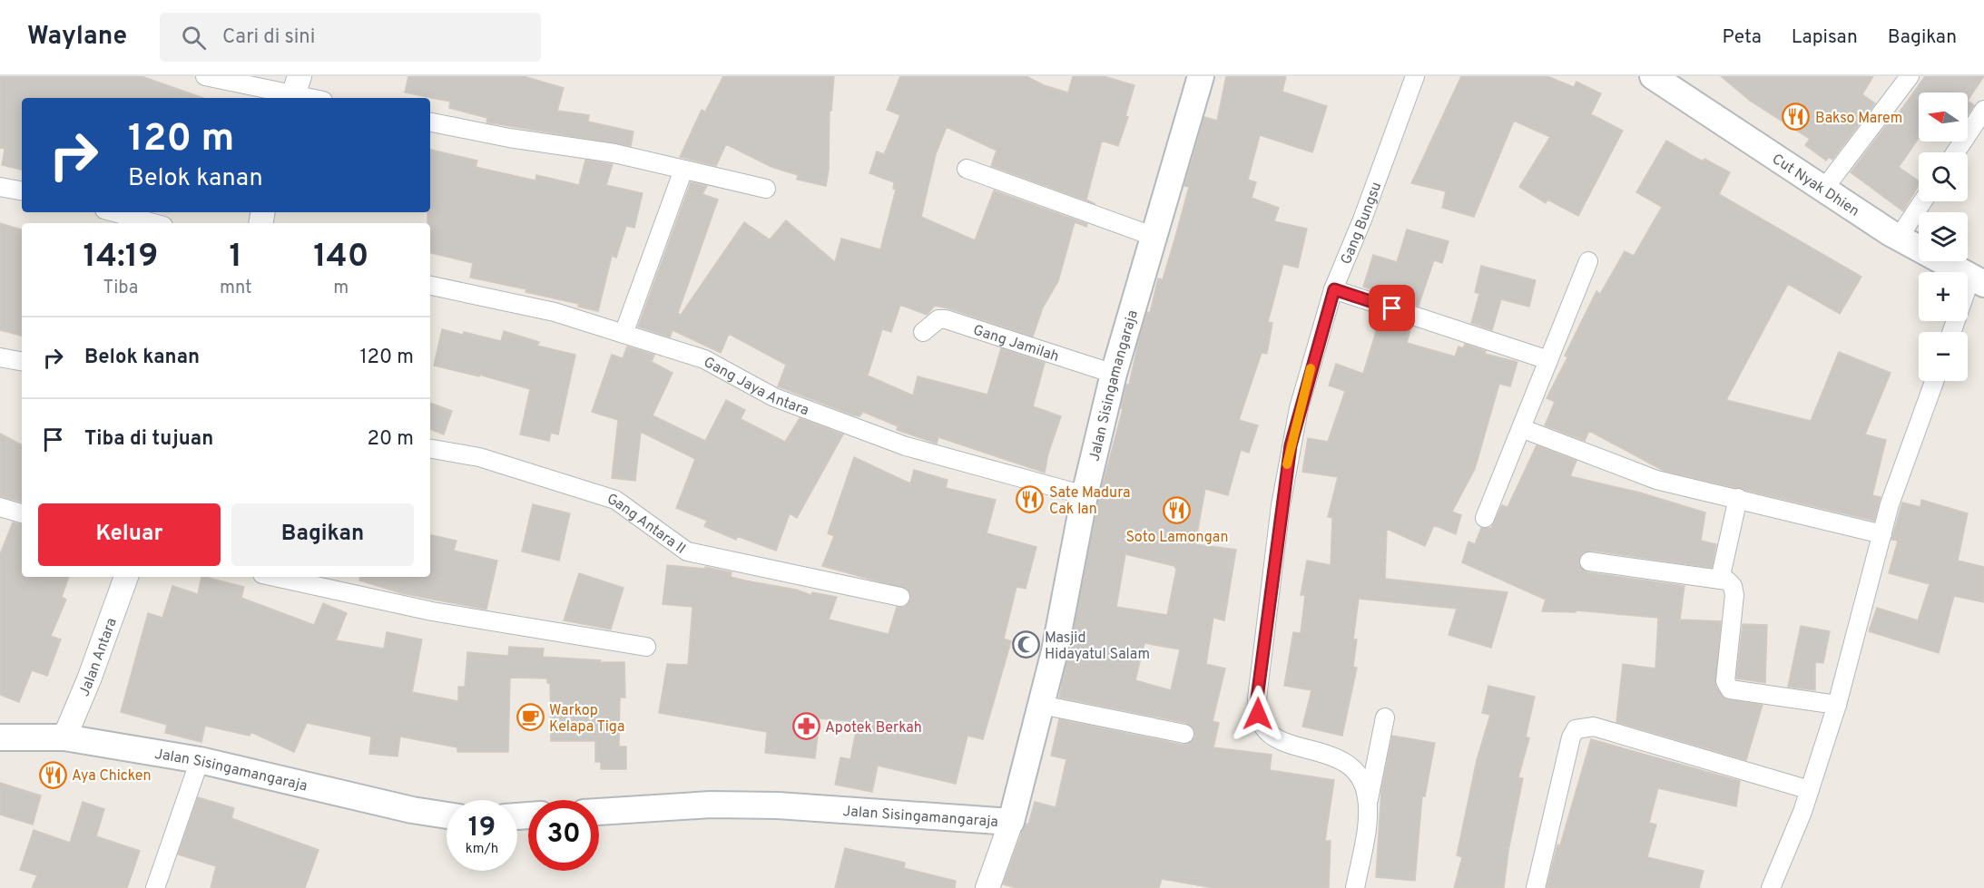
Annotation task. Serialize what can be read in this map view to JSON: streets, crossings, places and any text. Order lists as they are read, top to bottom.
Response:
{
  "streets": {
    "main road": ["Cut Nyak Dhien", "Jalan Sisingamangaraja"],
    "street": [
      "Gang Bungsu",
      "Gang Jamilah",
      "Gang Jaya Antara",
      "Gang Antara II",
      "Jalan Antara"
    ]
  },
  "crossings": [
    ["Gang Jamilah", "Jalan Sisingamangaraja"],
    ["Gang Jaya Antara", "Jalan Sisingamangaraja"],
    ["Jalan Sisingamangaraja", "Jalan Antara"]
  ],
  "places": {
    "restaurant": [
      "Bakso Marem",
      "Sate Madura Cak Ian",
      "Soto Lamongan",
      "Aya Chicken"
    ],
    "mosque": ["Masjid Hidayatul Salam"],
    "cafe": ["Warkop Kelapa Tiga"],
    "pharmacy": ["Apotek Berkah"]
  },
  "north": "left",
  "page": {
    "header": "Waylane",
    "search": "Cari di sini",
    "nav": ["Peta", "Lapisan", "Bagikan"],
    "map_buttons": ["+", "−"],
    "turn": ["120 m", "Belok kanan"],
    "eta": [
      "14:19",
      "Tiba",
      "1",
      "mnt",
      "140",
      "m"
    ],
    "list": [
      {
        "name": "Belok kanan",
        "value": "120 m"
      },
      {
        "name": "Tiba di tujuan",
        "value": "20 m"
      }
    ],
    "buttons": ["Keluar", "Bagikan"],
    "speed": "19 km/h",
    "limit": "30"
  }
}
